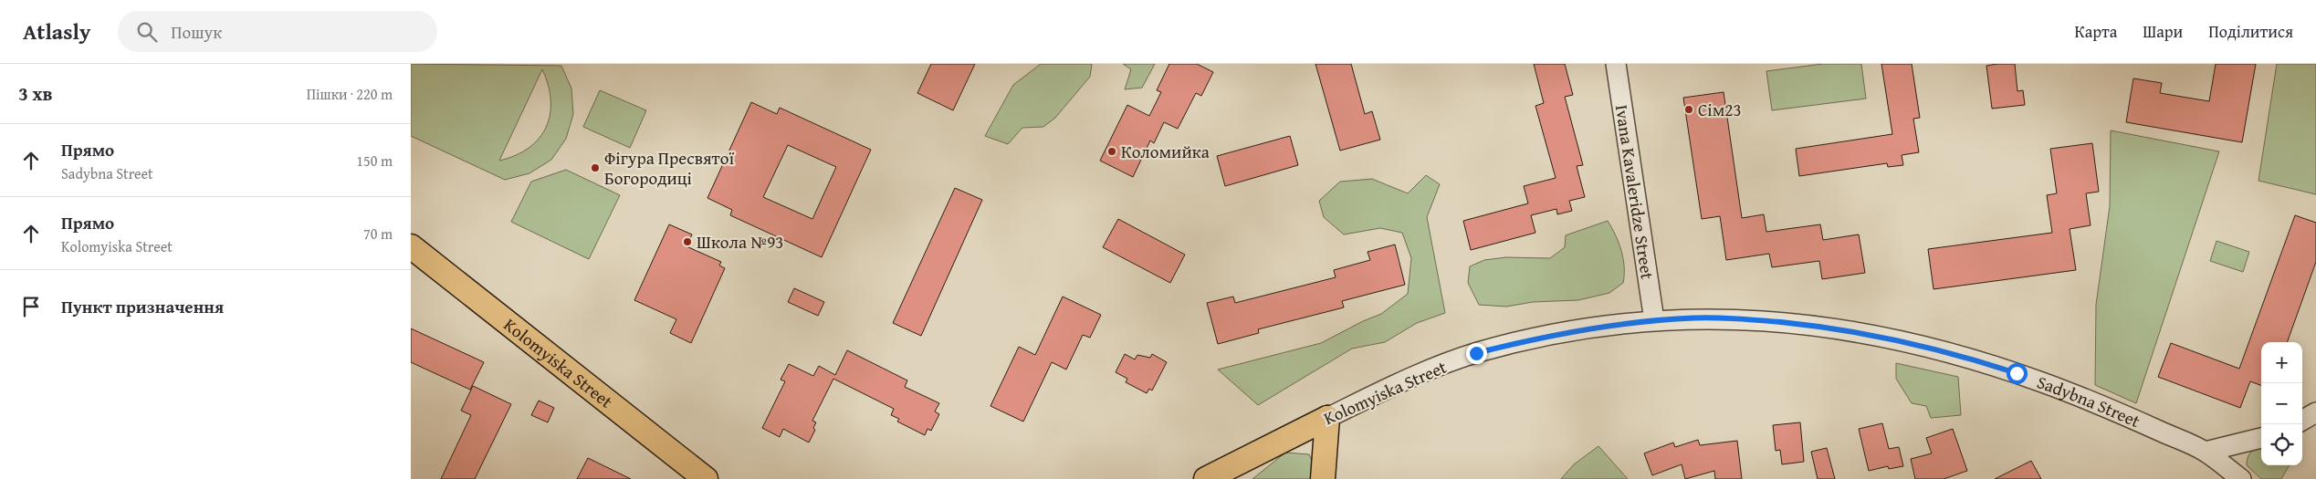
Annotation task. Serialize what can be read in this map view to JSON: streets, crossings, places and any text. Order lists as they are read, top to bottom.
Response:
{
  "streets": {
    "main road": ["Kolomyiska Street"],
    "street": ["Ivana Kavaleridze Street", "Sadybna Street"]
  },
  "crossings": [
    ["Ivana Kavaleridze Street", "Kolomyiska Street"],
    ["Ivana Kavaleridze Street", "Sadybna Street"],
    ["Kolomyiska Street", "Sadybna Street"]
  ],
  "places": [
    "Сім23",
    "Коломийка",
    "Фігура Пресвятої Богородиці",
    "Школа №93"
  ],
  "page": {
    "header": "Atlasly",
    "search": "Пошук",
    "nav": ["Карта", "Шари", "Поділитися"],
    "heading": ["3 хв", "Пішки · 220 m"],
    "list": [
      ["Прямо", "Sadybna Street", "150 m"],
      ["Прямо", "Kolomyiska Street", "70 m"],
      "Пункт призначення"
    ],
    "map_buttons": ["+", "−"]
  }
}
